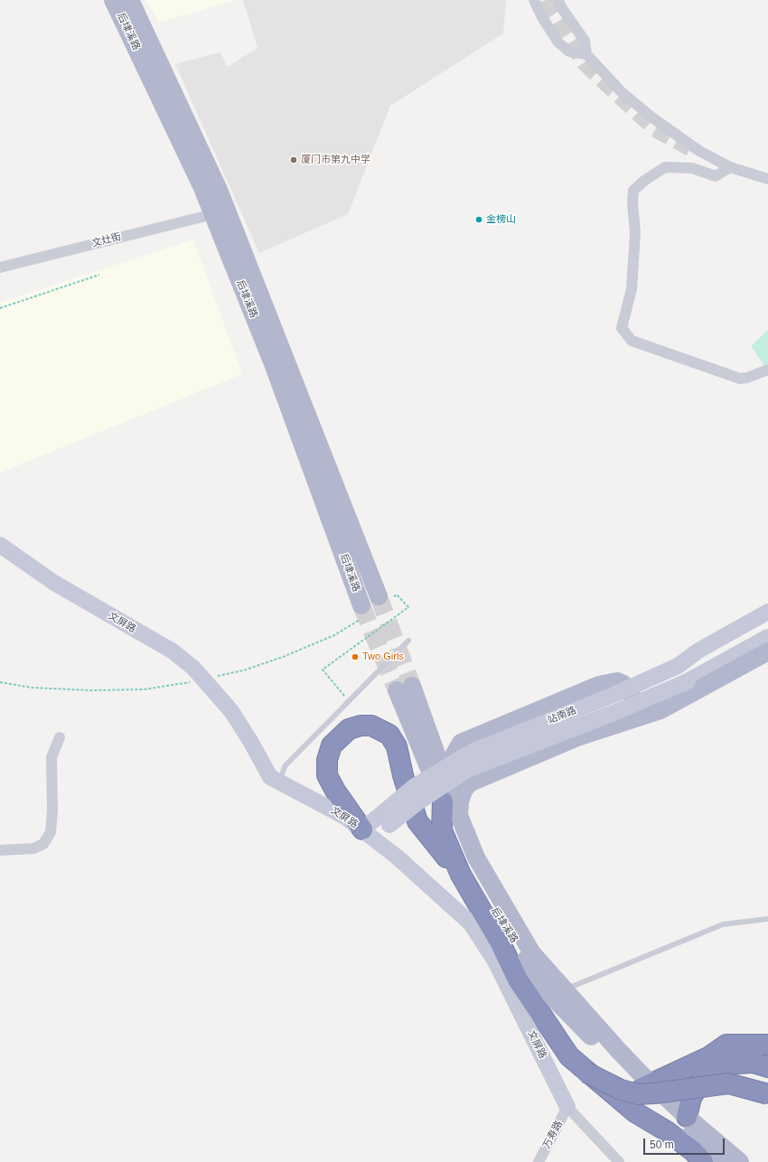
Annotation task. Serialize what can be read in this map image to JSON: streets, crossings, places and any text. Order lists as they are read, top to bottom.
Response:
{
  "streets": {
    "main road": ["后埭溪路", "文屏路", "站南路"],
    "street": ["文灶街", "万寿路"]
  },
  "crossings": [
    ["后埭溪路", "文灶街"],
    ["文屏路", "站南路"],
    ["文屏路", "万寿路"]
  ],
  "places": ["厦门市第九中学", "金榜山", "Two Girls"],
  "scale_bar": "50 m"
}
